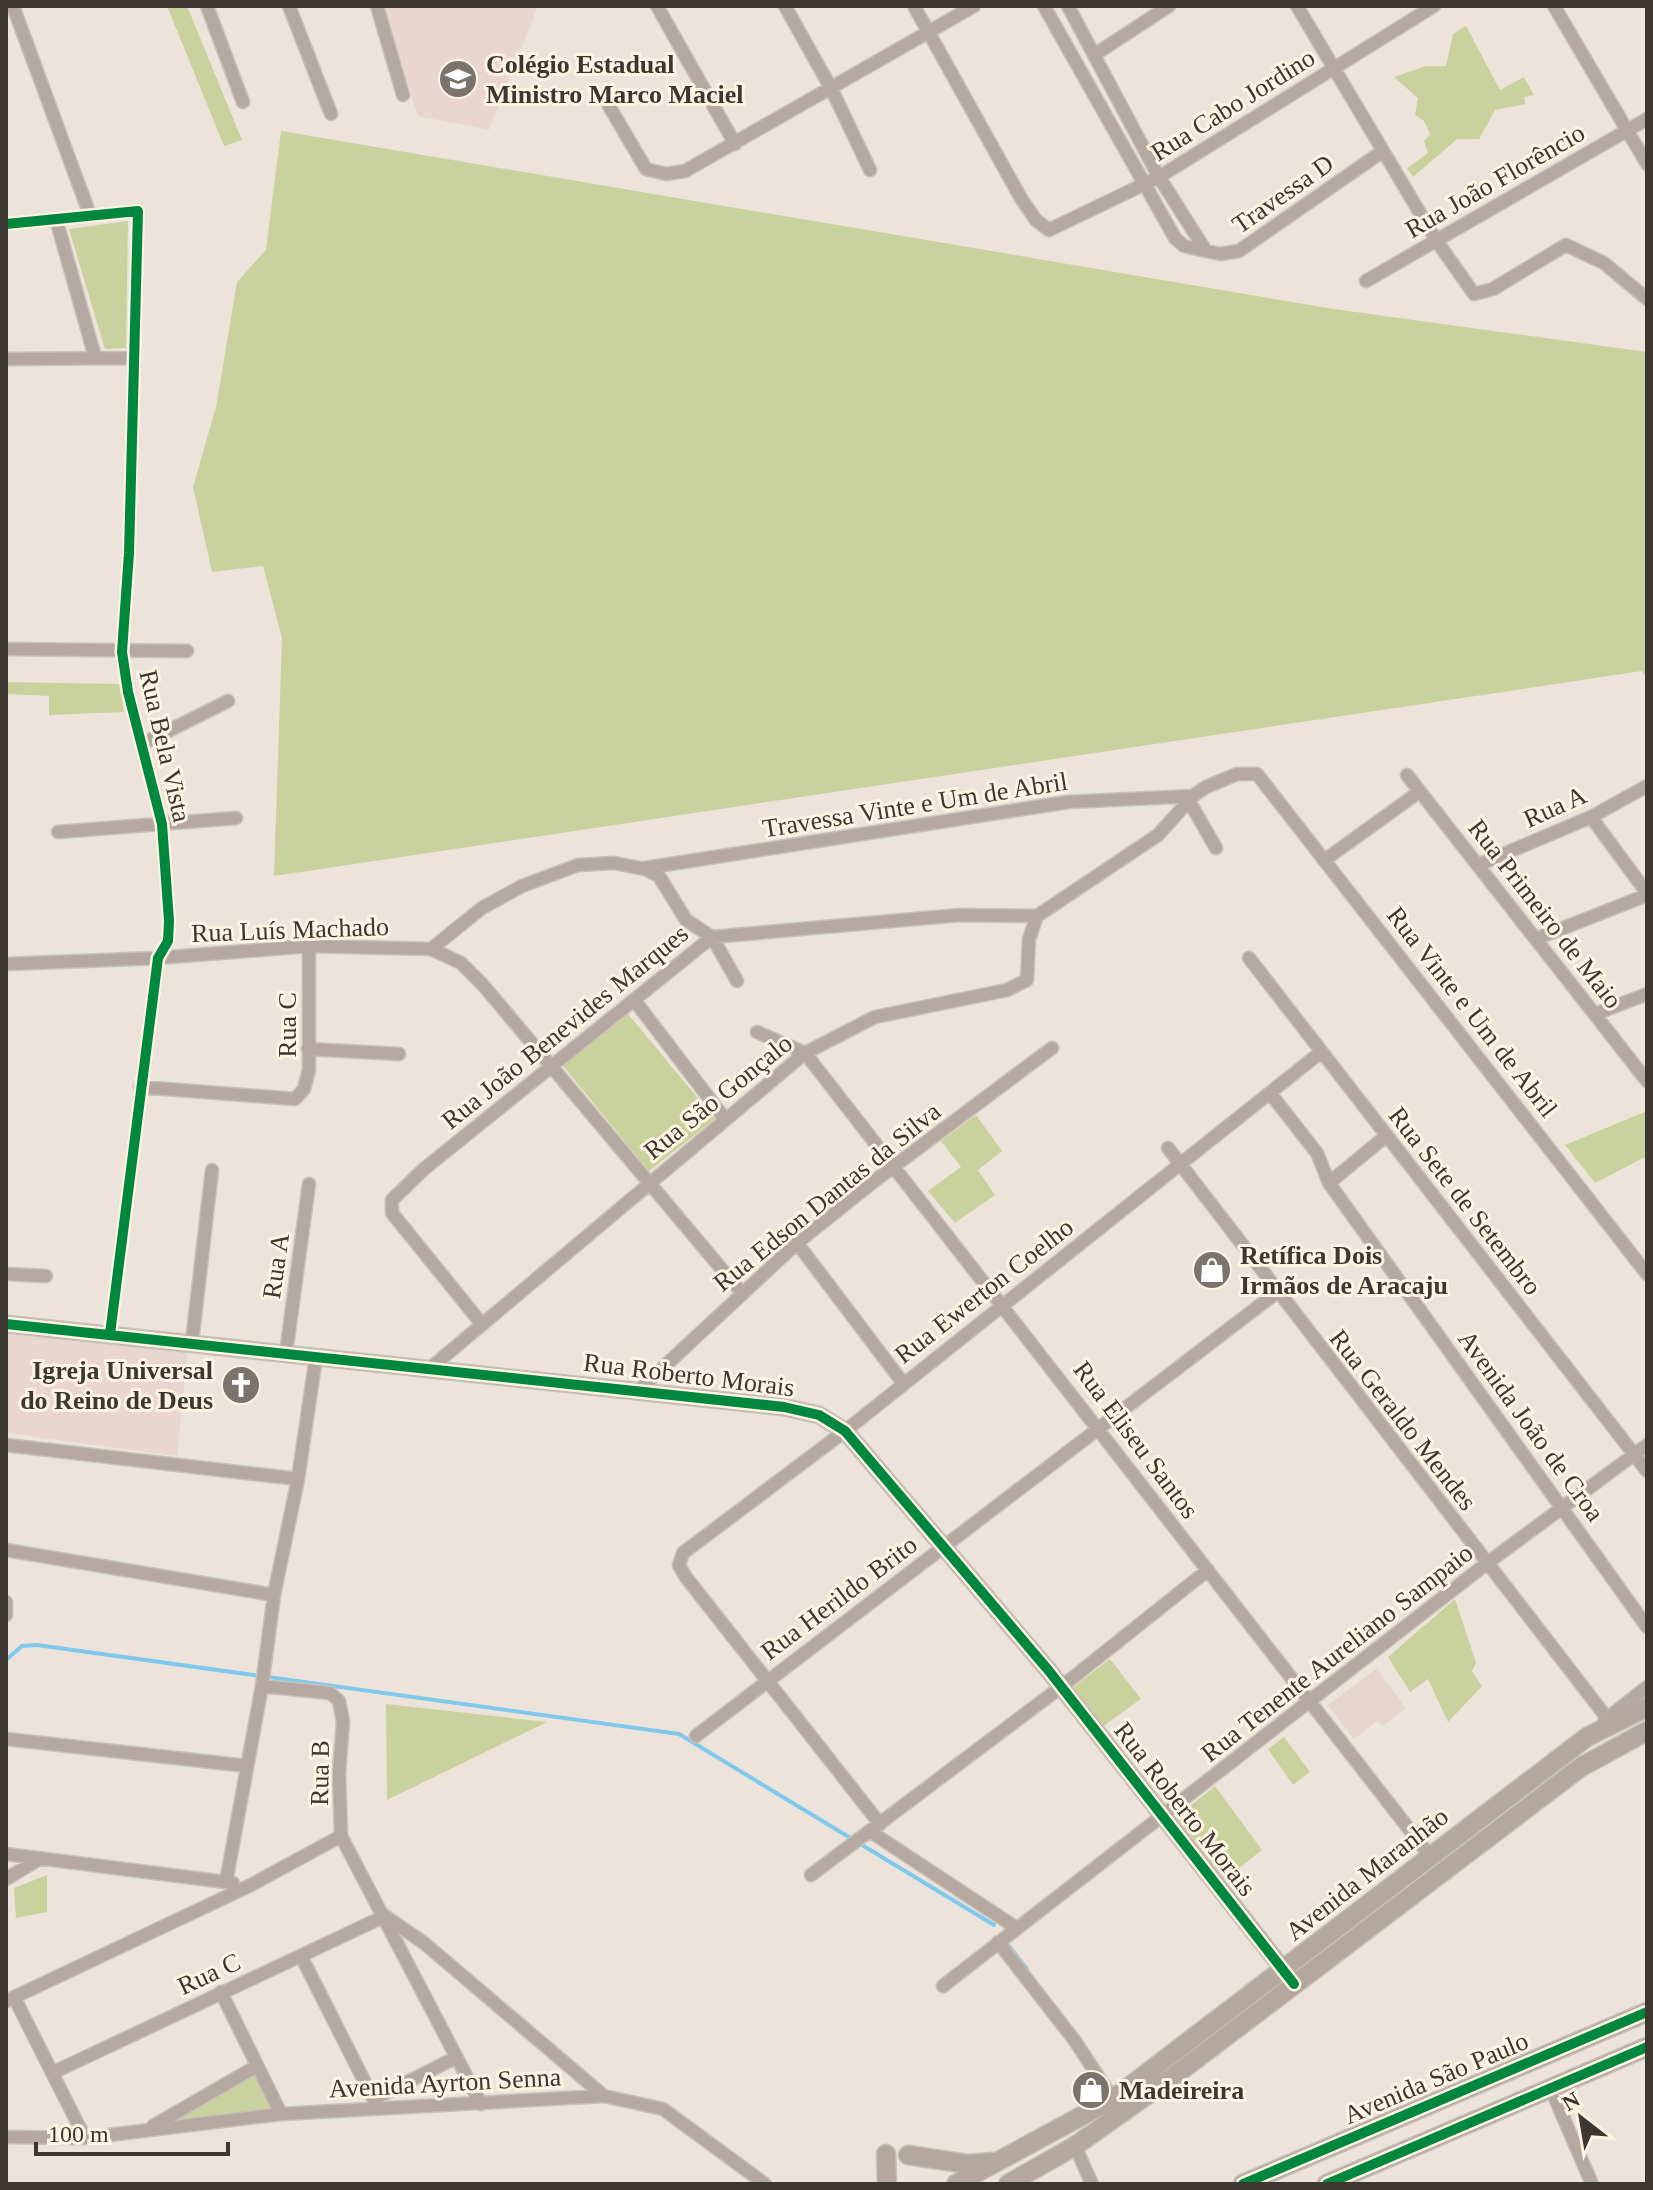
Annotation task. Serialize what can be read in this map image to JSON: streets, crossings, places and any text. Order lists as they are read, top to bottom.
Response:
{
  "streets": {
    "main road": ["Avenida Maranhão", "Avenida São Paulo"],
    "street": [
      "Rua Cabo Jordino",
      "Rua João Florêncio",
      "Travessa D",
      "Rua Bela Vista",
      "Travessa Vinte e Um de Abril",
      "Rua A",
      "Rua Primeiro de Maio",
      "Rua Luís Machado",
      "Rua Vinte e Um de Abril",
      "Rua C",
      "Rua João Benevides Marques",
      "Rua São Gonçalo",
      "Rua Edson Dantas da Silva",
      "Rua Sete de Setembro",
      "Rua Ewerton Coelho",
      "Rua Roberto Morais",
      "Rua Geraldo Mendes",
      "Avenida João de Croa",
      "Rua Eliseu Santos",
      "Rua Herildo Brito",
      "Rua Tenente Aureliano Sampaio",
      "Rua B",
      "Avenida Ayrton Senna"
    ]
  },
  "crossings": [
    ["Rua Bela Vista", "Rua Luís Machado"],
    ["Rua Bela Vista", "Rua C"],
    ["Rua Bela Vista", "Rua Roberto Morais"],
    ["Travessa Vinte e Um de Abril", "Rua Vinte e Um de Abril"],
    ["Rua A", "Rua Primeiro de Maio"],
    ["Rua A", "Rua Roberto Morais"],
    ["Rua Luís Machado", "Rua C"],
    ["Rua C", "Rua B"],
    ["Rua João Benevides Marques", "Rua São Gonçalo"],
    ["Rua São Gonçalo", "Rua Roberto Morais"],
    ["Rua São Gonçalo", "Rua Eliseu Santos"],
    ["Rua Edson Dantas da Silva", "Rua Roberto Morais"],
    ["Rua Edson Dantas da Silva", "Rua Eliseu Santos"],
    ["Rua Sete de Setembro", "Rua Ewerton Coelho"],
    ["Rua Sete de Setembro", "Rua Tenente Aureliano Sampaio"],
    ["Rua Ewerton Coelho", "Rua Roberto Morais"],
    ["Rua Ewerton Coelho", "Rua Geraldo Mendes"],
    ["Rua Ewerton Coelho", "Avenida João de Croa"],
    ["Rua Ewerton Coelho", "Rua Eliseu Santos"],
    ["Rua Ewerton Coelho", "Rua Herildo Brito"],
    ["Rua Roberto Morais", "Rua Herildo Brito"],
    ["Rua Roberto Morais", "Rua Tenente Aureliano Sampaio"],
    ["Rua Roberto Morais", "Avenida Maranhão"],
    ["Rua Geraldo Mendes", "Rua Herildo Brito"],
    ["Rua Geraldo Mendes", "Rua Tenente Aureliano Sampaio"],
    ["Avenida João de Croa", "Rua Tenente Aureliano Sampaio"],
    ["Rua Eliseu Santos", "Rua Herildo Brito"],
    ["Rua Eliseu Santos", "Rua Tenente Aureliano Sampaio"],
    ["Rua Eliseu Santos", "Avenida Maranhão"],
    ["Rua B", "Avenida Ayrton Senna"]
  ],
  "places": {
    "school or university": ["Colégio Estadual Ministro Marco Maciel"],
    "shop": ["Retífica Dois Irmãos de Aracaju", "Madeireira"],
    "church": ["Igreja Universal do Reino de Deus"]
  },
  "scale_bar": "100 m",
  "north": "top left"
}
